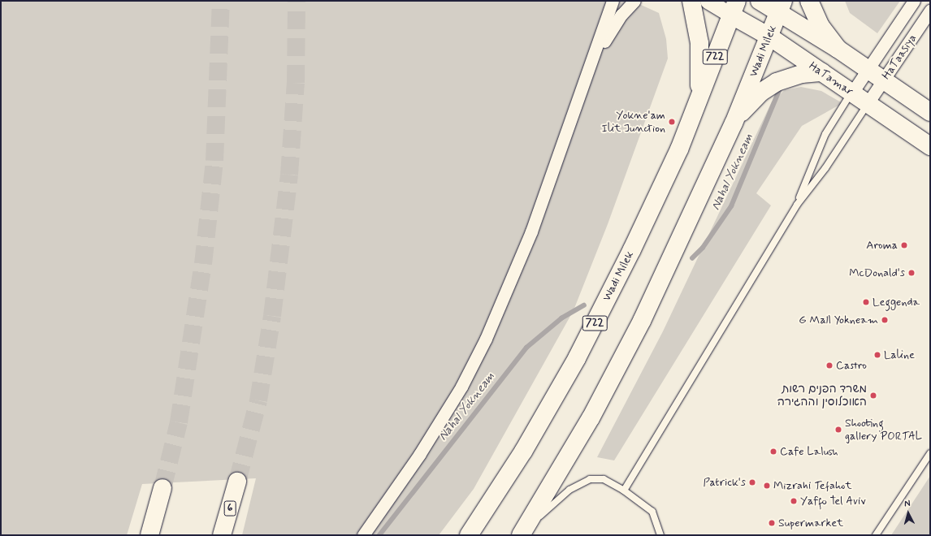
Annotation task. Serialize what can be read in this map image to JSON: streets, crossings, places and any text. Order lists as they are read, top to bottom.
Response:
{
  "streets": {
    "main road": [
      "Wadi Milek",
      "722",
      "HaTamar",
      "6"
    ],
    "street": ["HaTaasiya"]
  },
  "crossings": [
    ["Wadi Milek", "HaTamar"],
    ["HaTaasiya", "HaTamar"]
  ],
  "water": ["Nahal Yokneam"],
  "places": [
    "Yokne'am Ilit Junction",
    "Aroma",
    "McDonald's",
    "Leggenda",
    "G Mall Yokneam",
    "Laline",
    "Castro",
    "משרד הפנים רשות האוכלוסין וההגירה",
    "Shooting gallery PORTAL",
    "Cafe Lalush",
    "Patrick's",
    "Mizrahi Tefahot",
    "Yaffo Tel Aviv",
    "Supermarket"
  ],
  "north": "top"
}
